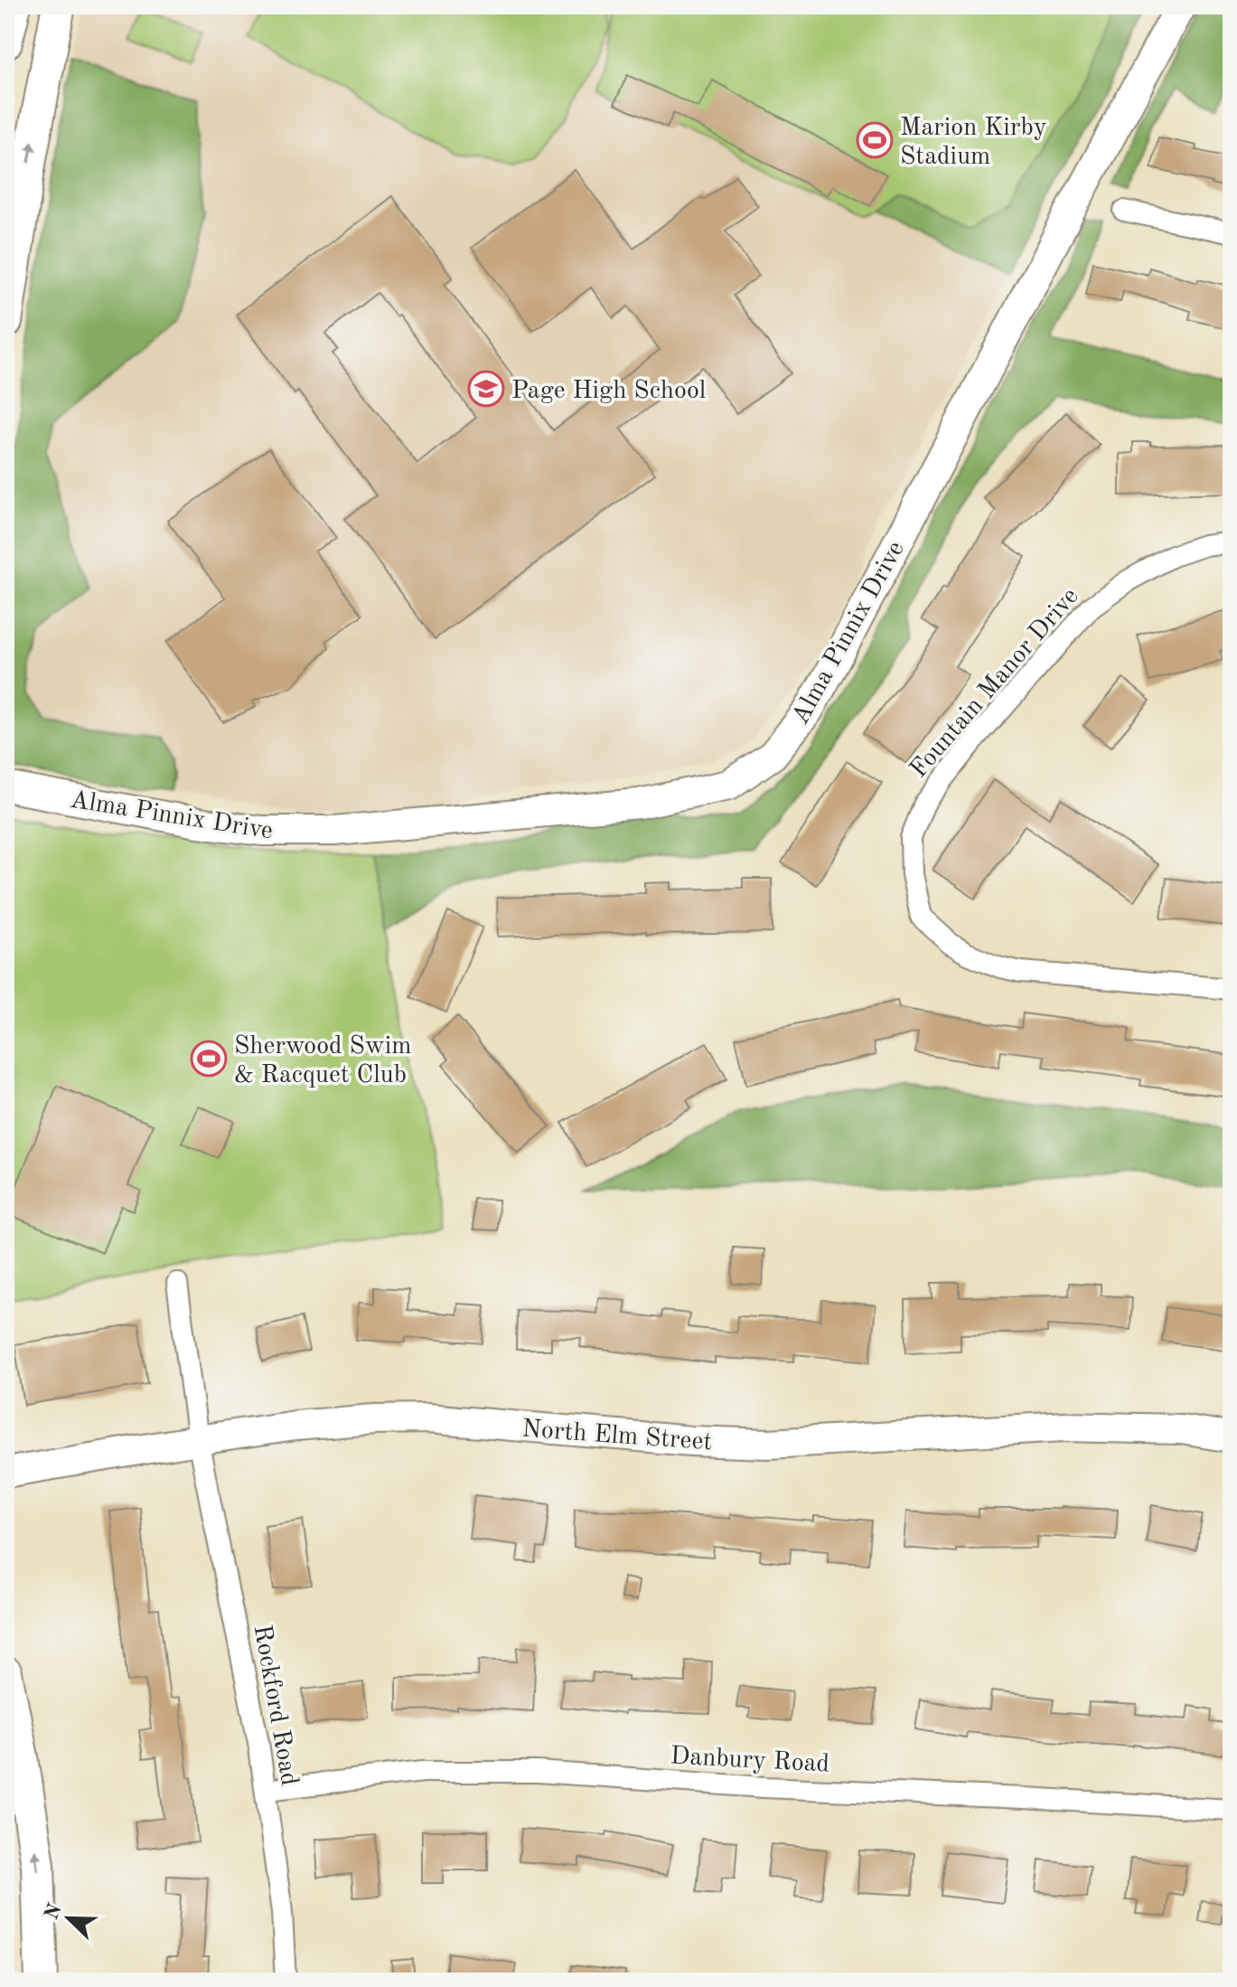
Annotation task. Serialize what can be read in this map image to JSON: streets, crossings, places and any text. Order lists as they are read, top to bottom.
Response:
{
  "streets": {
    "street": [
      "Alma Pinnix Drive",
      "Fountain Manor Drive",
      "North Elm Street",
      "Rockford Road",
      "Danbury Road"
    ]
  },
  "crossings": [
    ["North Elm Street", "Rockford Road"],
    ["Rockford Road", "Danbury Road"]
  ],
  "places": {
    "sports": ["Marion Kirby Stadium", "Sherwood Swim & Racquet Club"],
    "school or university": ["Page High School"]
  },
  "north": "top left"
}
